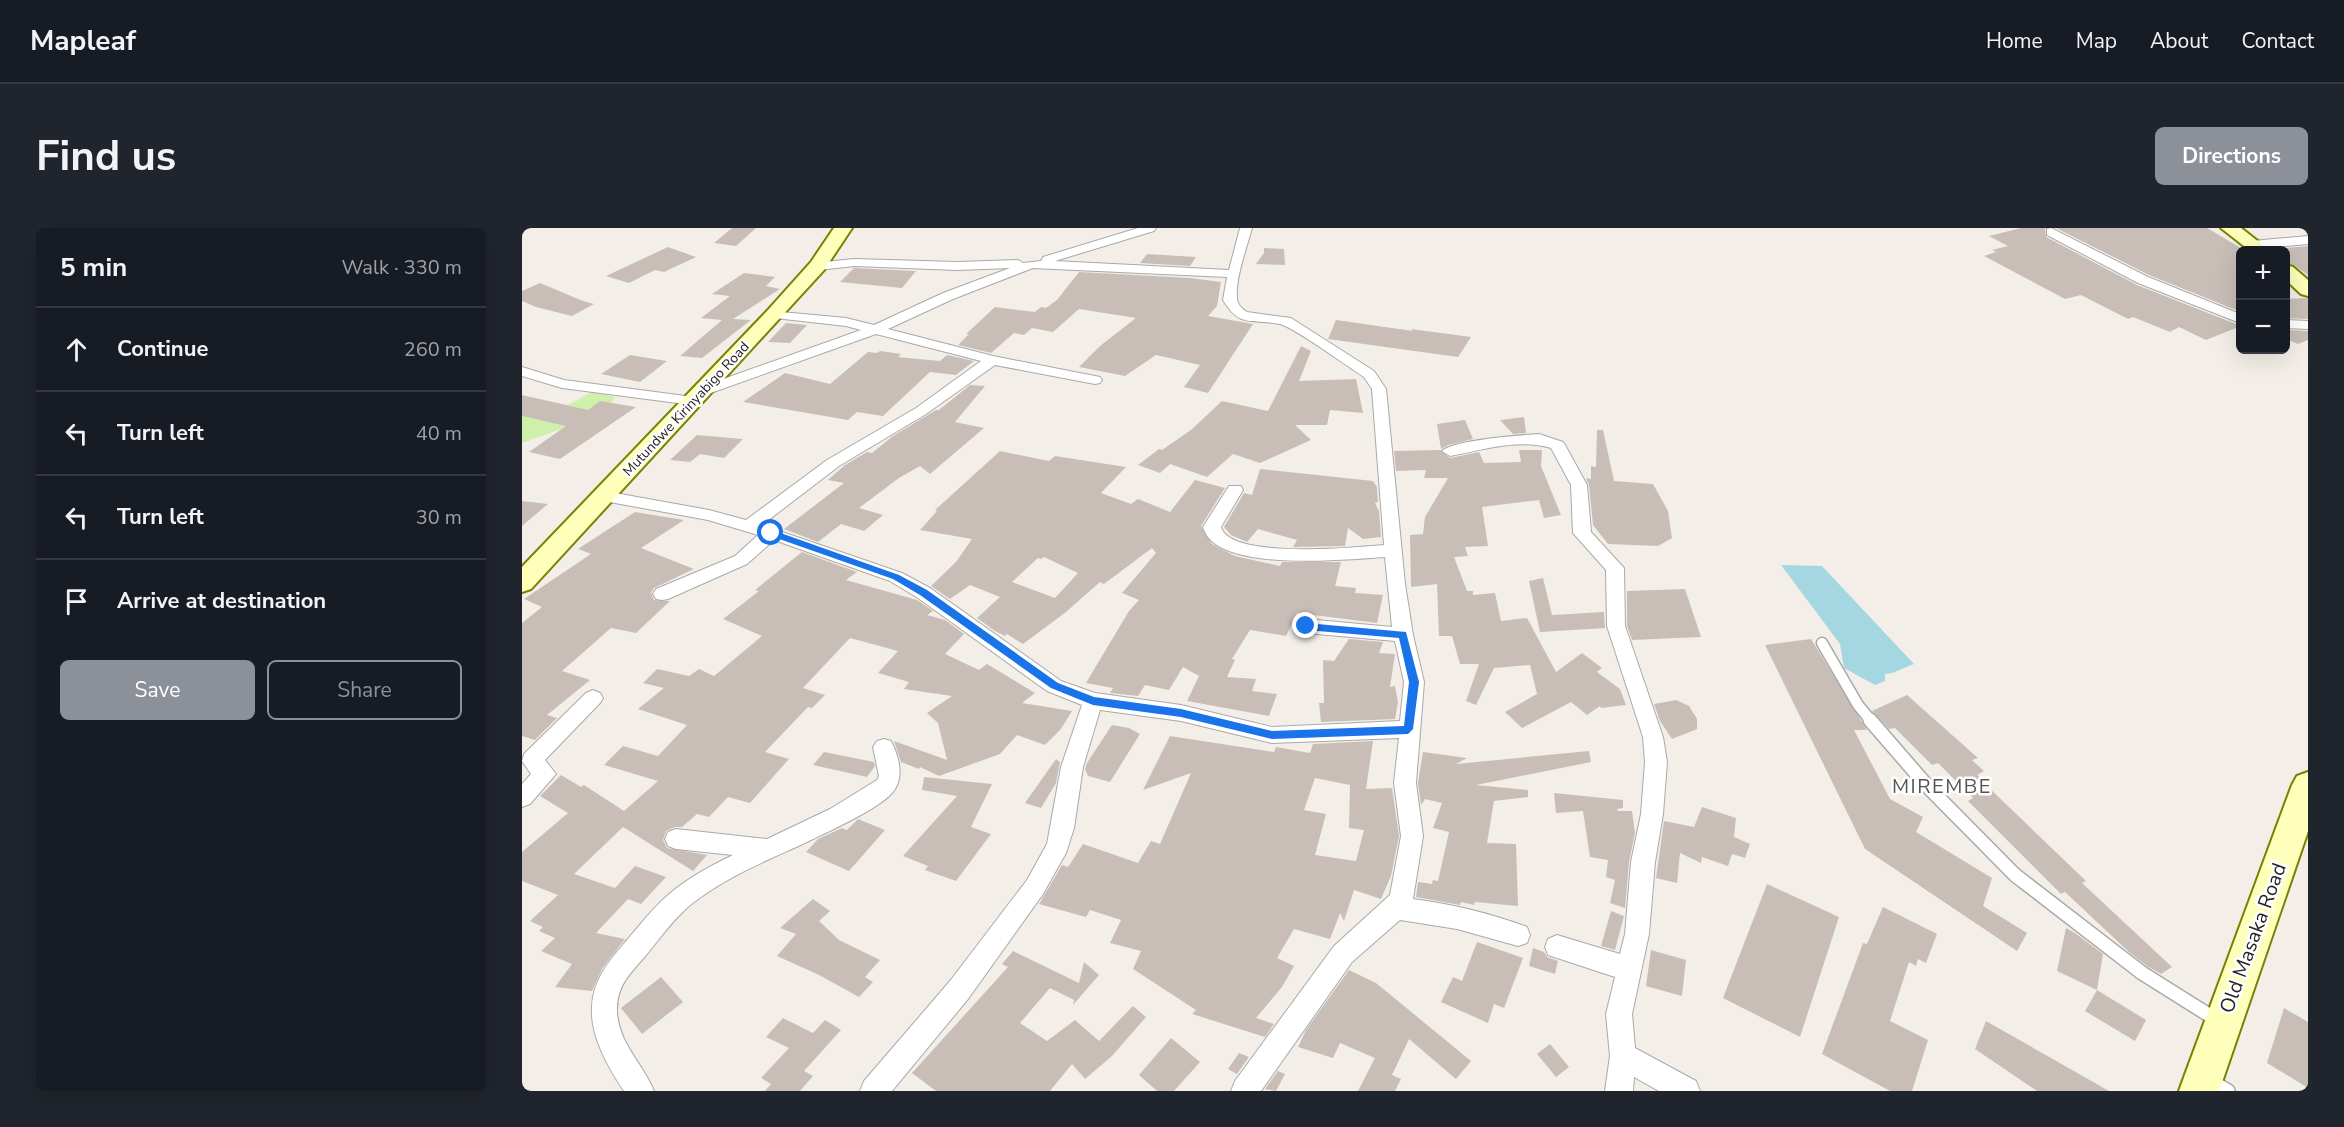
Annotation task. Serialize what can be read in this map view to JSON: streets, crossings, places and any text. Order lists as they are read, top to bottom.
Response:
{
  "streets": {
    "street": ["Mutundwe Kirinyabigo Road", "Old Masaka Road"]
  },
  "districts": ["MIREMBE"],
  "page": {
    "header": "Mapleaf",
    "nav": [
      "Home",
      "Map",
      "About",
      "Contact"
    ],
    "buttons": [
      "Directions",
      ["Save", "Share"]
    ],
    "title": "Find us",
    "heading": ["5 min", "Walk · 330 m"],
    "map_buttons": ["+", "−"],
    "list": [
      ["Continue", "260 m"],
      ["Turn left", "40 m"],
      ["Turn left", "30 m"],
      "Arrive at destination"
    ]
  }
}
